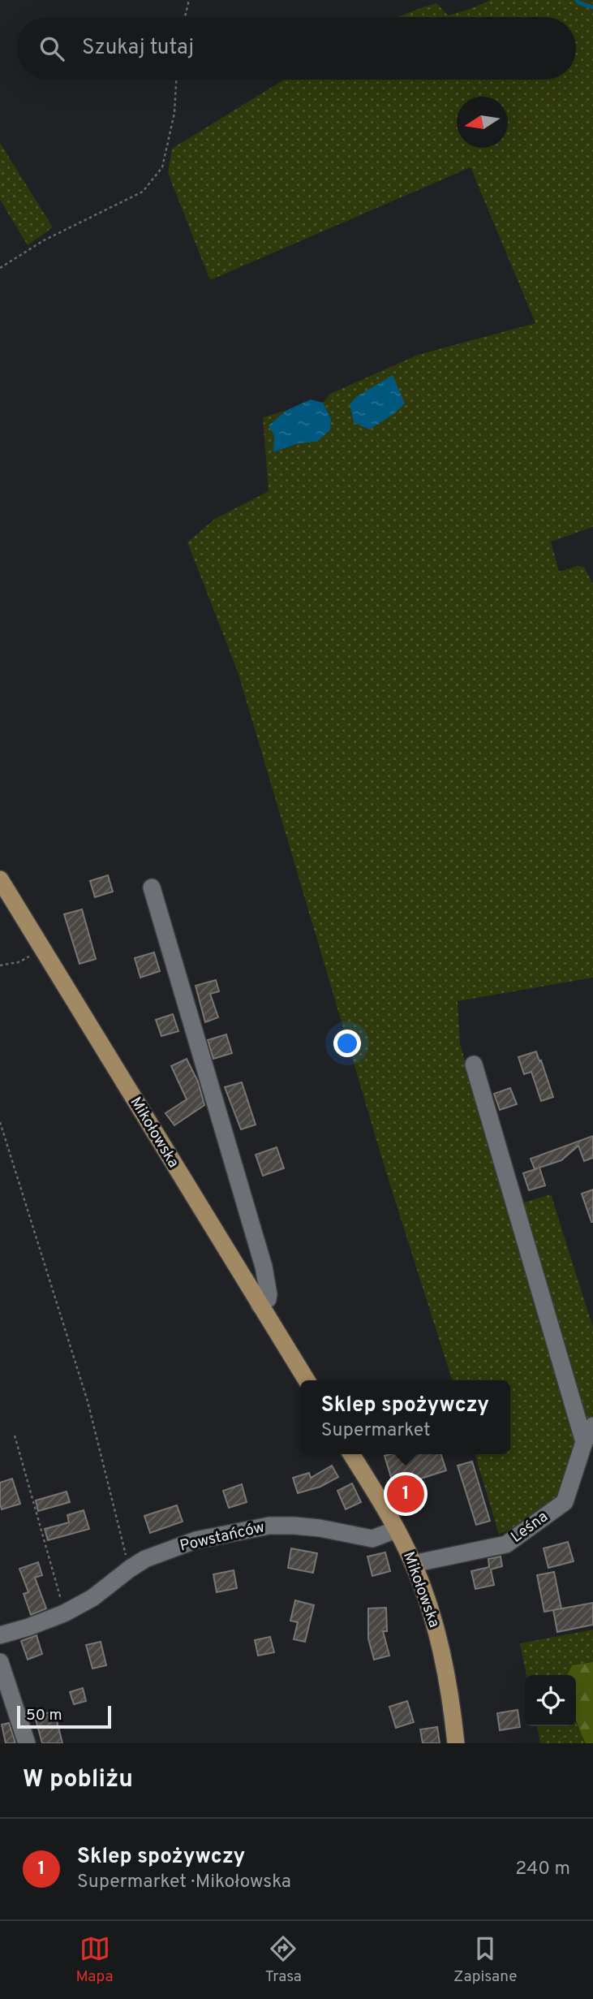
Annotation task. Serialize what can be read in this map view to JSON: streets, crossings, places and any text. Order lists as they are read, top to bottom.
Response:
{
  "streets": {
    "main road": ["Mikołowska"],
    "street": ["Leśna", "Powstańców"]
  },
  "crossings": [
    ["Mikołowska", "Leśna"],
    ["Mikołowska", "Powstańców"]
  ],
  "scale_bar": "50 m",
  "north": "left",
  "page": {
    "search": "Szukaj tutaj",
    "popup": ["Sklep spożywczy", "Supermarket"],
    "pins": "1",
    "scale": "50 m",
    "heading": "W pobliżu",
    "list": [
      {
        "mark": "1",
        "name": "Sklep spożywczy",
        "note": "Supermarket · Mikołowska",
        "value": "240 m"
      }
    ],
    "nav": ["Mapa", "Trasa", "Zapisane"]
  }
}
